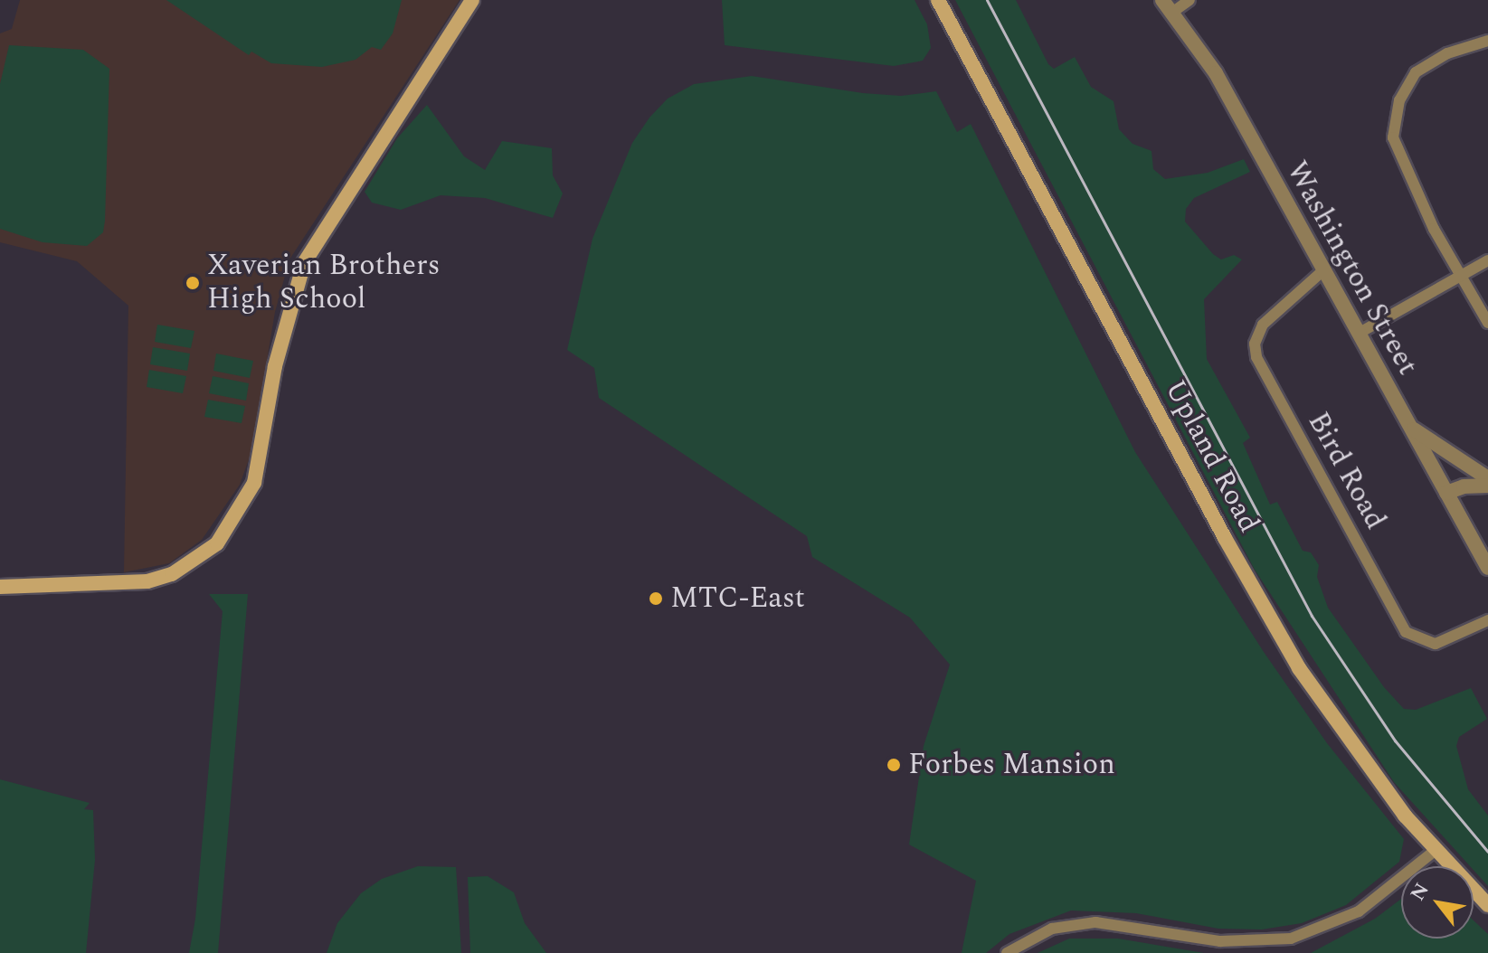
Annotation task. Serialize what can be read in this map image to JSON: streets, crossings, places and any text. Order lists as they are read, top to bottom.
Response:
{
  "streets": {
    "main road": ["Upland Road"],
    "street": ["Washington Street", "Bird Road"]
  },
  "crossings": [
    ["Washington Street", "Bird Road"]
  ],
  "places": ["Xaverian Brothers High School", "MTC-East", "Forbes Mansion"],
  "north": "top left"
}
